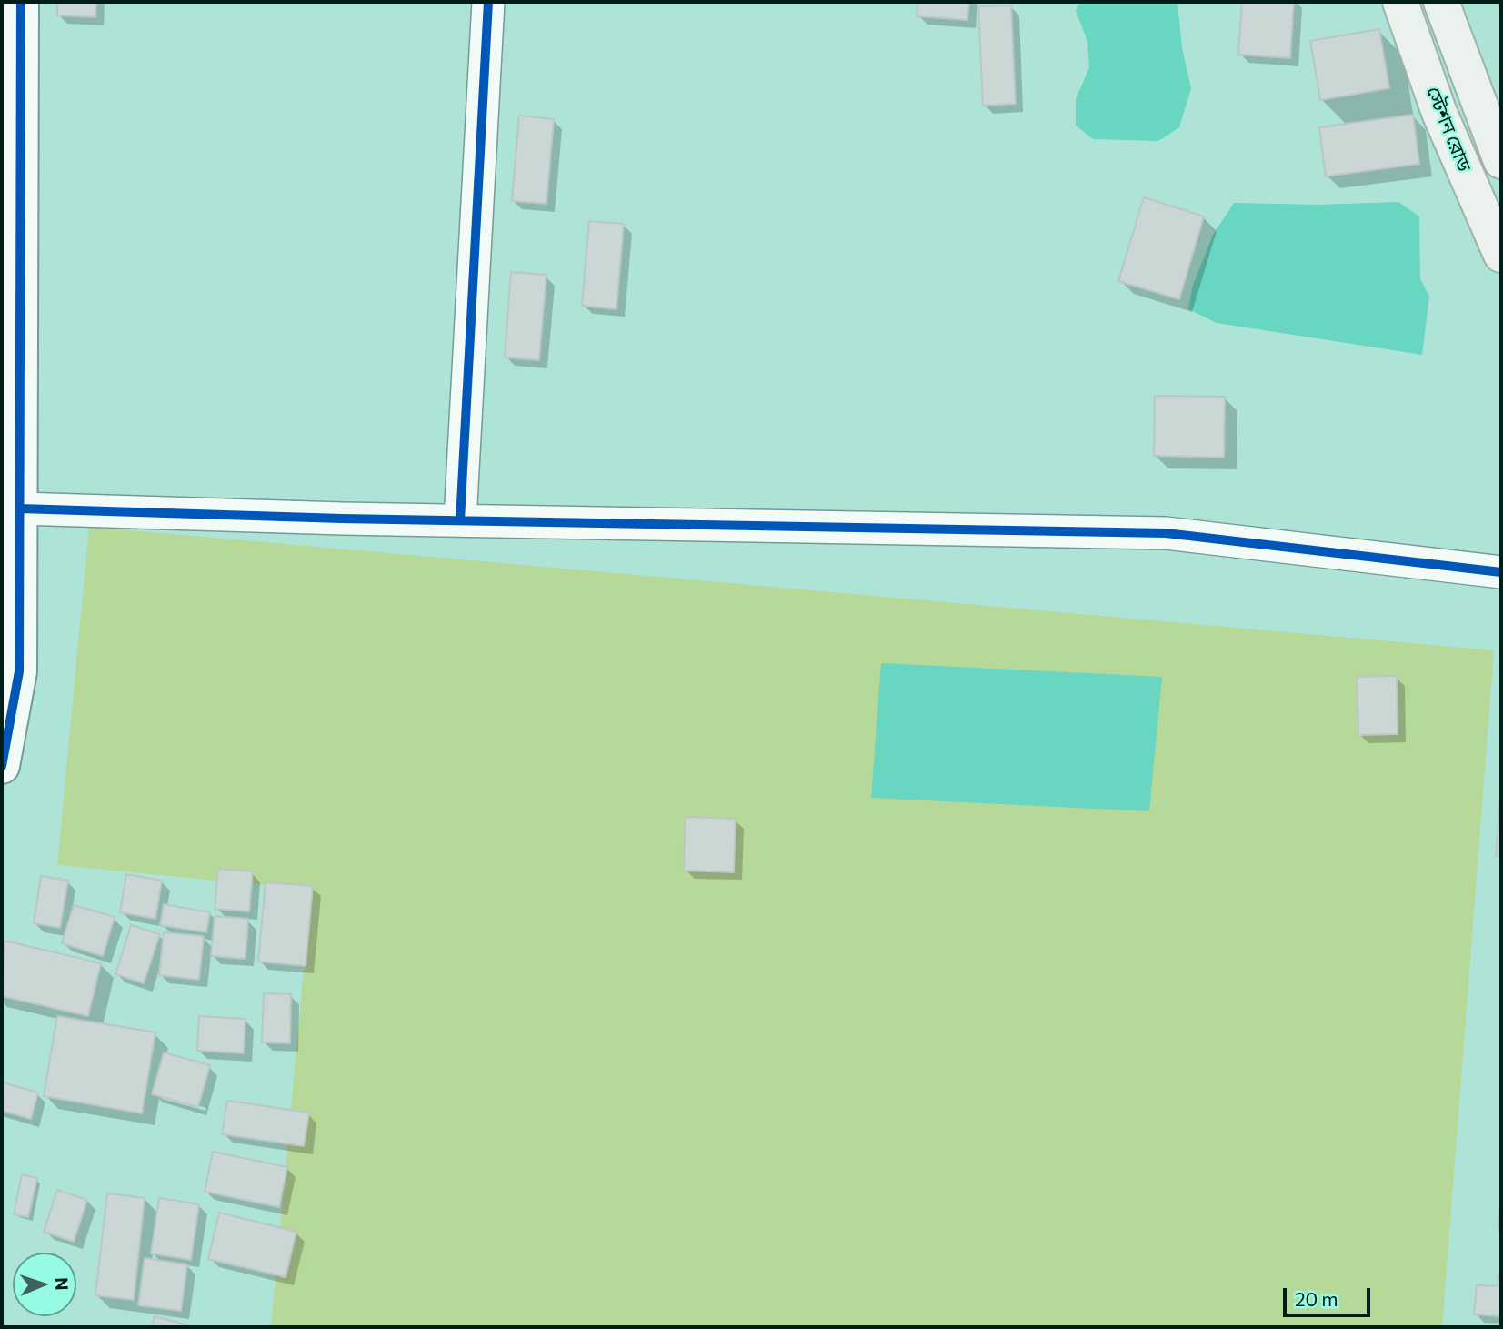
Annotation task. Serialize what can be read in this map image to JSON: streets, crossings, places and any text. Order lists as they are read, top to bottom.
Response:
{
  "streets": {
    "main road": ["স্টেশন রোড"]
  },
  "scale_bar": "20 m",
  "north": "right"
}
